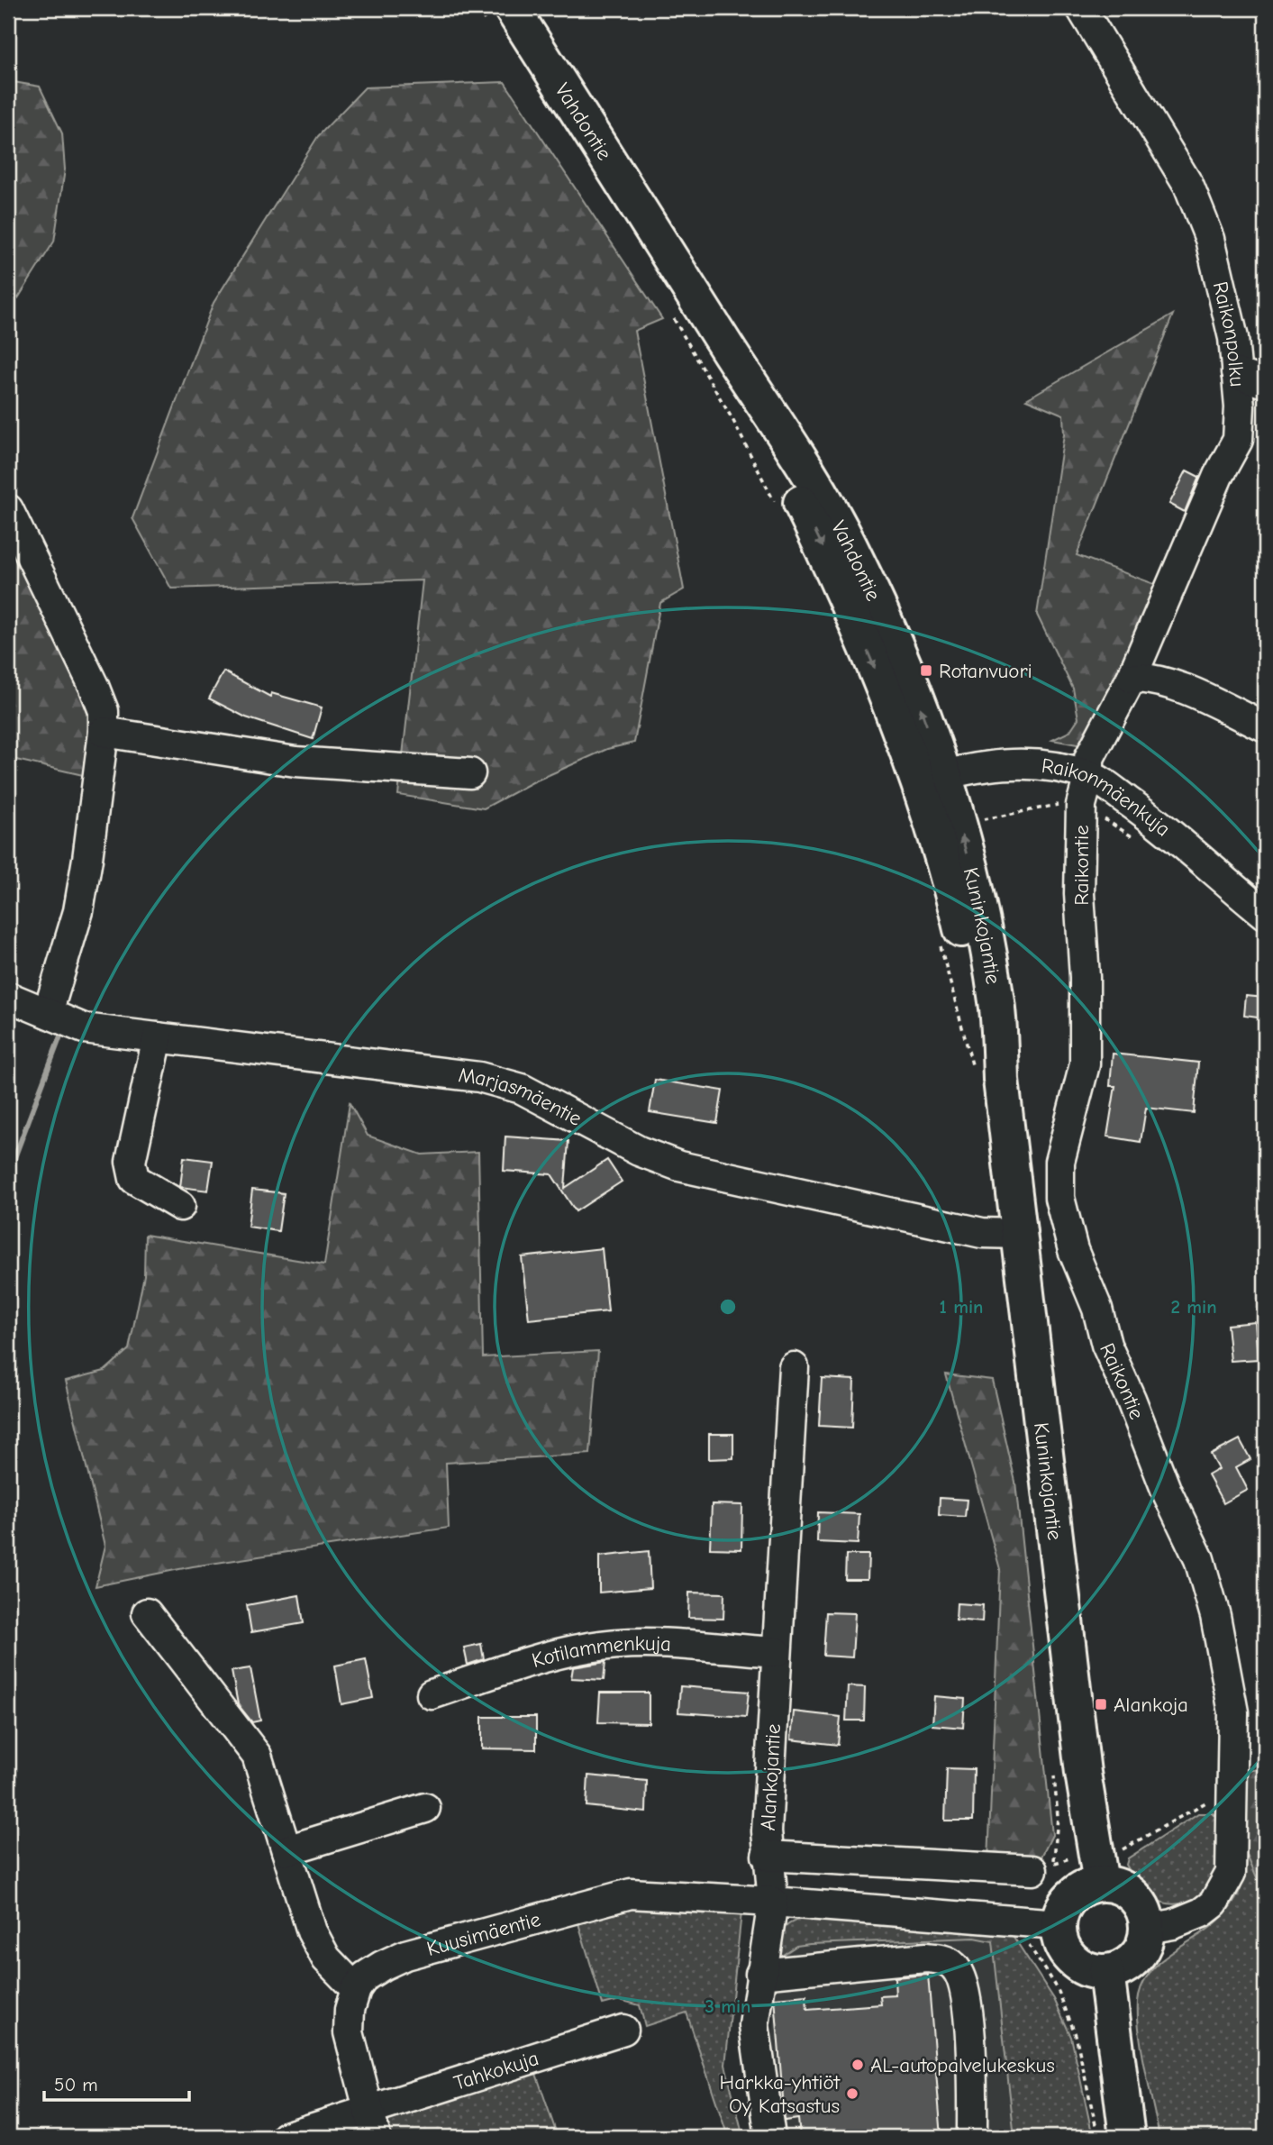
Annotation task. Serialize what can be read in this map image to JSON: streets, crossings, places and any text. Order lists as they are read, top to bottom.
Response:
{
  "streets": {
    "main road": ["Vahdontie", "Kuninkojantie"],
    "street": [
      "Raikonpolku",
      "Raikonmäenkuja",
      "Raikontie",
      "Marjasmäentie",
      "Kotilammenkuja",
      "Alankojantie",
      "Kuusimäentie",
      "Tahkokuja"
    ]
  },
  "crossings": [
    ["Vahdontie", "Raikonmäenkuja"],
    ["Vahdontie", "Kuninkojantie"],
    ["Raikonpolku", "Raikonmäenkuja"],
    ["Raikonpolku", "Raikontie"],
    ["Raikonmäenkuja", "Raikontie"],
    ["Raikonmäenkuja", "Kuninkojantie"],
    ["Raikontie", "Kuninkojantie"],
    ["Kuninkojantie", "Marjasmäentie"],
    ["Kotilammenkuja", "Alankojantie"],
    ["Alankojantie", "Kuusimäentie"]
  ],
  "places": {
    "transit": ["Rotanvuori", "Alankoja"],
    "other": ["AL-autopalvelukeskus", "Harkka-yhtiöt Oy Katsastus"]
  },
  "scale_bar": "50 m",
  "rings": ["1 min", "2 min", "3 min"]
}
